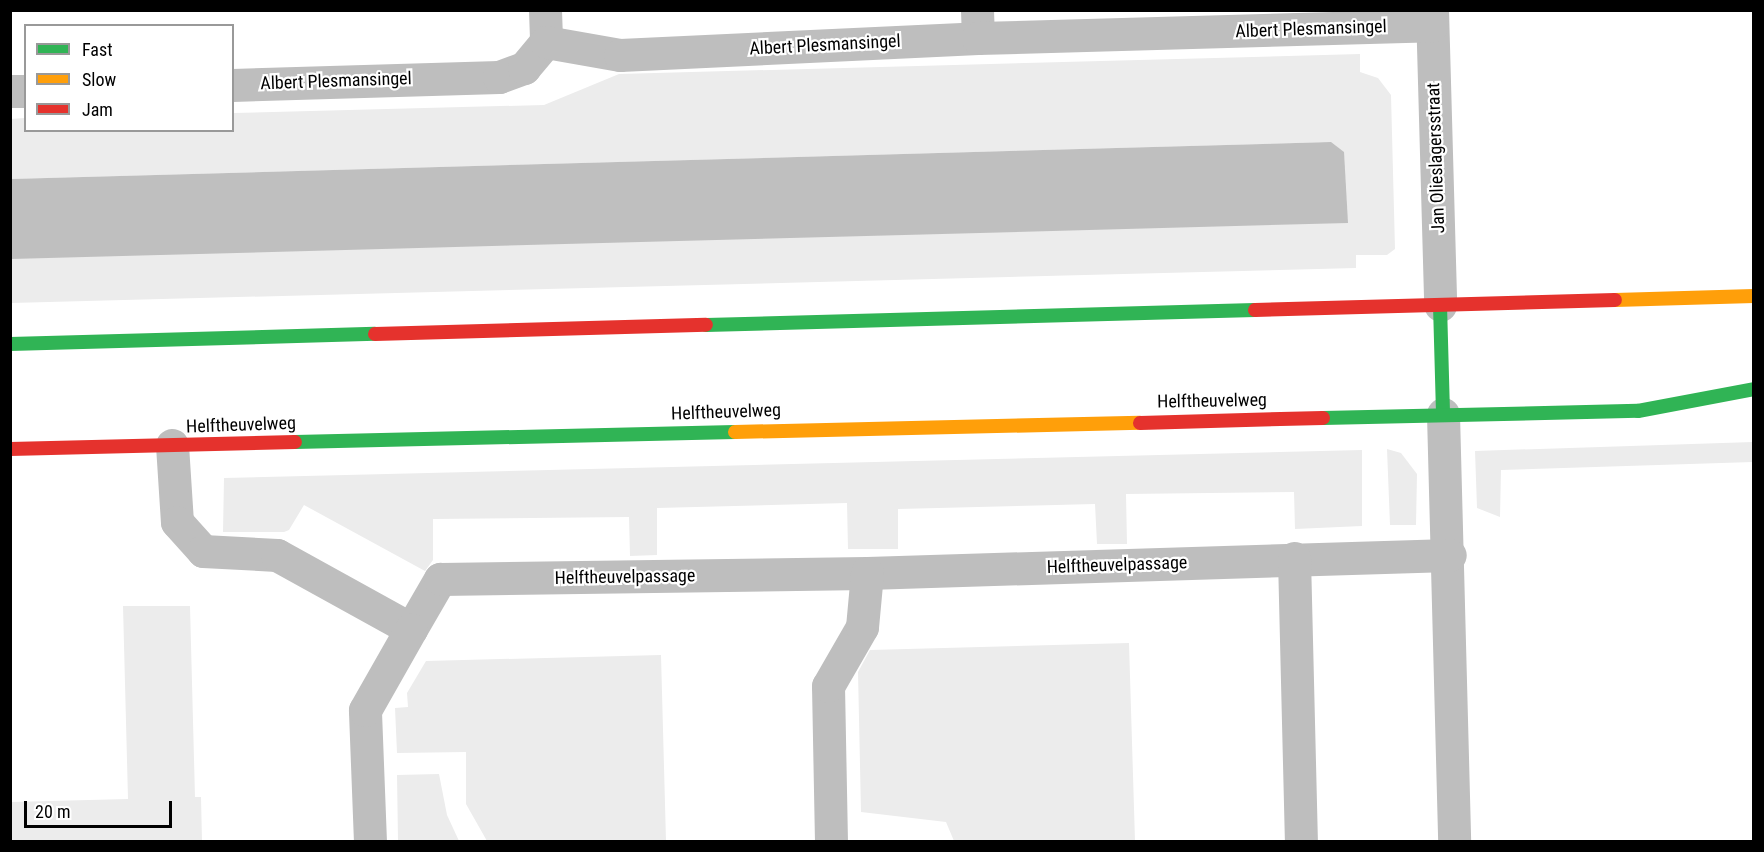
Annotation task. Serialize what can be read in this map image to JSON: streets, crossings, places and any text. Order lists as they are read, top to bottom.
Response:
{
  "streets": {
    "main road": ["Helftheuvelweg"],
    "street": ["Albert Plesmansingel", "Jan Olieslagersstraat", "Helftheuvelpassage"]
  },
  "crossings": [
    ["Albert Plesmansingel", "Jan Olieslagersstraat"]
  ],
  "legend": ["Fast", "Slow", "Jam"],
  "scale_bar": "20 m"
}
